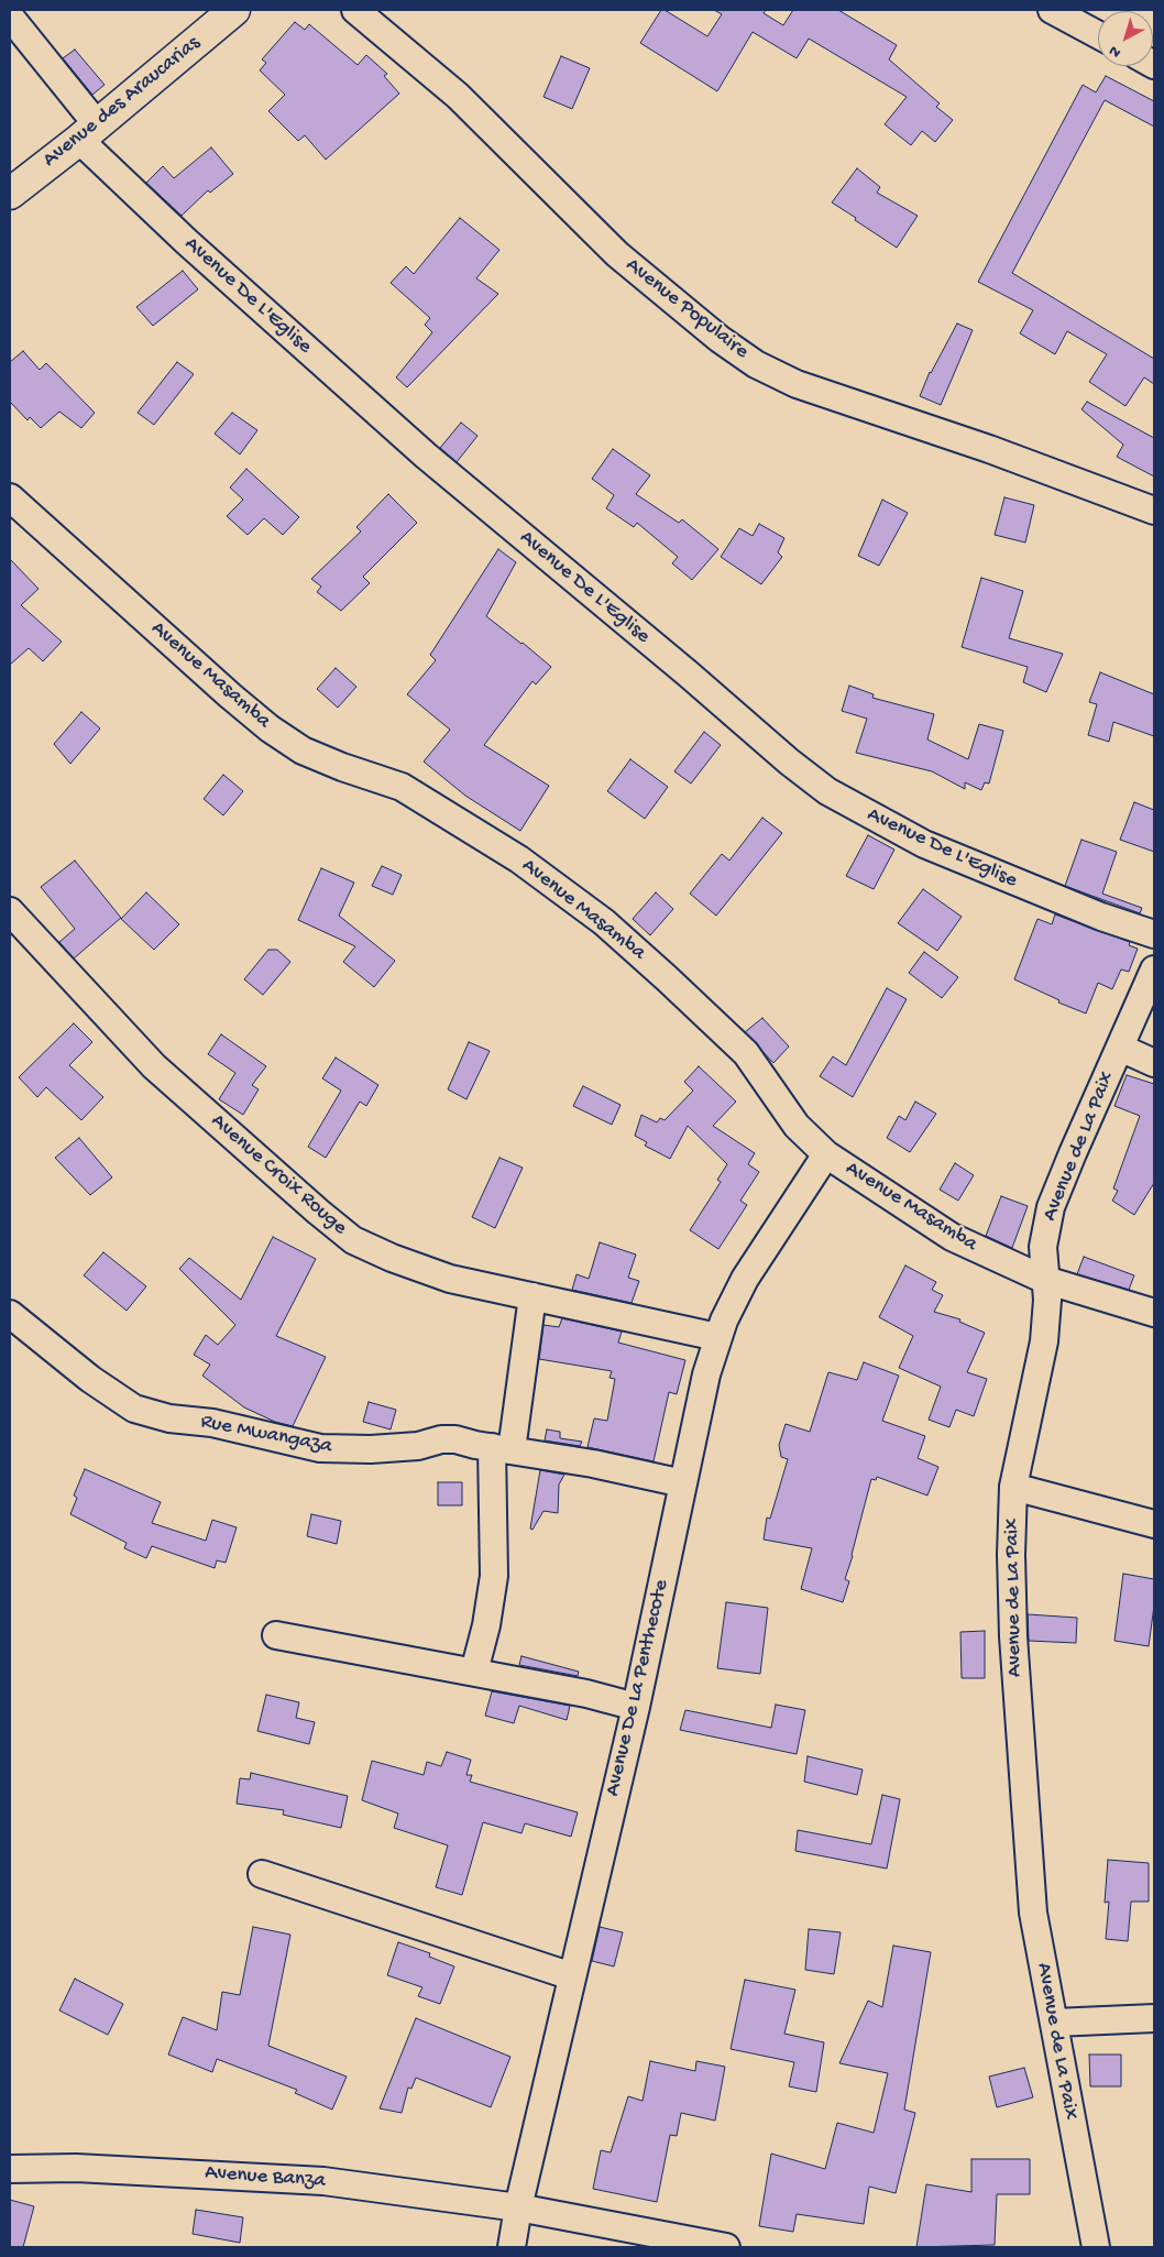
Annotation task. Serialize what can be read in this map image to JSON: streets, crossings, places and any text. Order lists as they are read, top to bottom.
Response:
{
  "streets": {
    "street": [
      "Avenue des Araucarias",
      "Avenue De L'Eglise",
      "Avenue Populaire",
      "Avenue Masamba",
      "Avenue de La Paix",
      "Avenue Croix Rouge",
      "Rue Mwangaza",
      "Avenue De La Penthecote",
      "Avenue Banza"
    ]
  },
  "crossings": [
    ["Avenue des Araucarias", "Avenue De L'Eglise"],
    ["Avenue Masamba", "Avenue de La Paix"],
    ["Avenue Masamba", "Avenue De La Penthecote"],
    ["Avenue Croix Rouge", "Avenue De La Penthecote"],
    ["Rue Mwangaza", "Avenue De La Penthecote"],
    ["Avenue De La Penthecote", "Avenue Banza"]
  ],
  "north": "bottom left"
}
